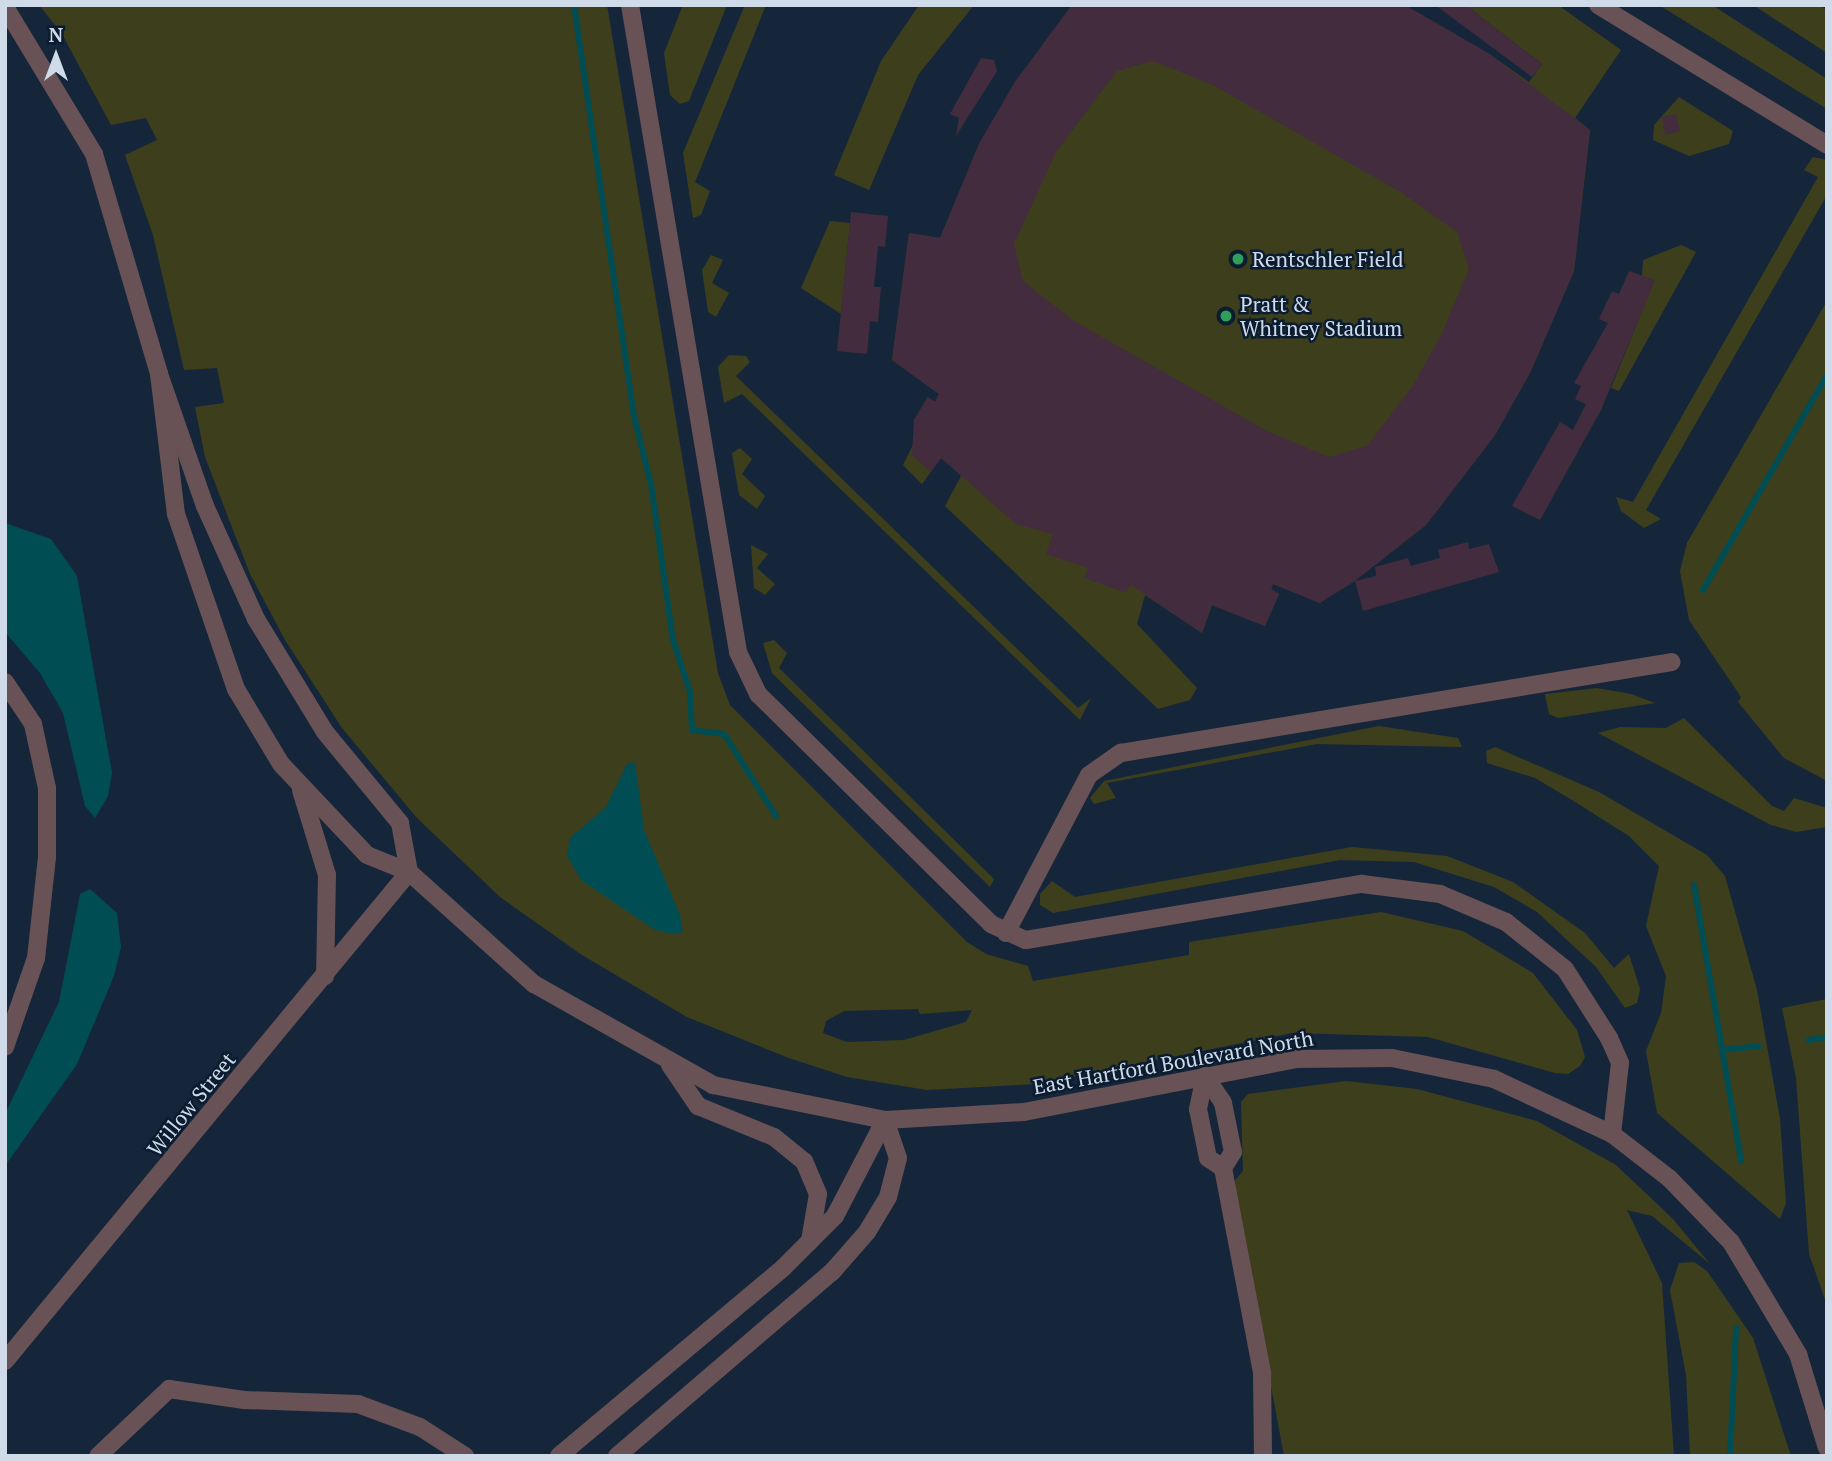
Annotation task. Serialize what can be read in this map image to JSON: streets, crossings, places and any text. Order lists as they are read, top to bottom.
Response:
{
  "streets": {
    "street": ["East Hartford Boulevard North", "Willow Street"]
  },
  "crossings": [
    ["East Hartford Boulevard North", "Willow Street"]
  ],
  "places": ["Rentschler Field", "Pratt & Whitney Stadium"],
  "north": "top"
}
